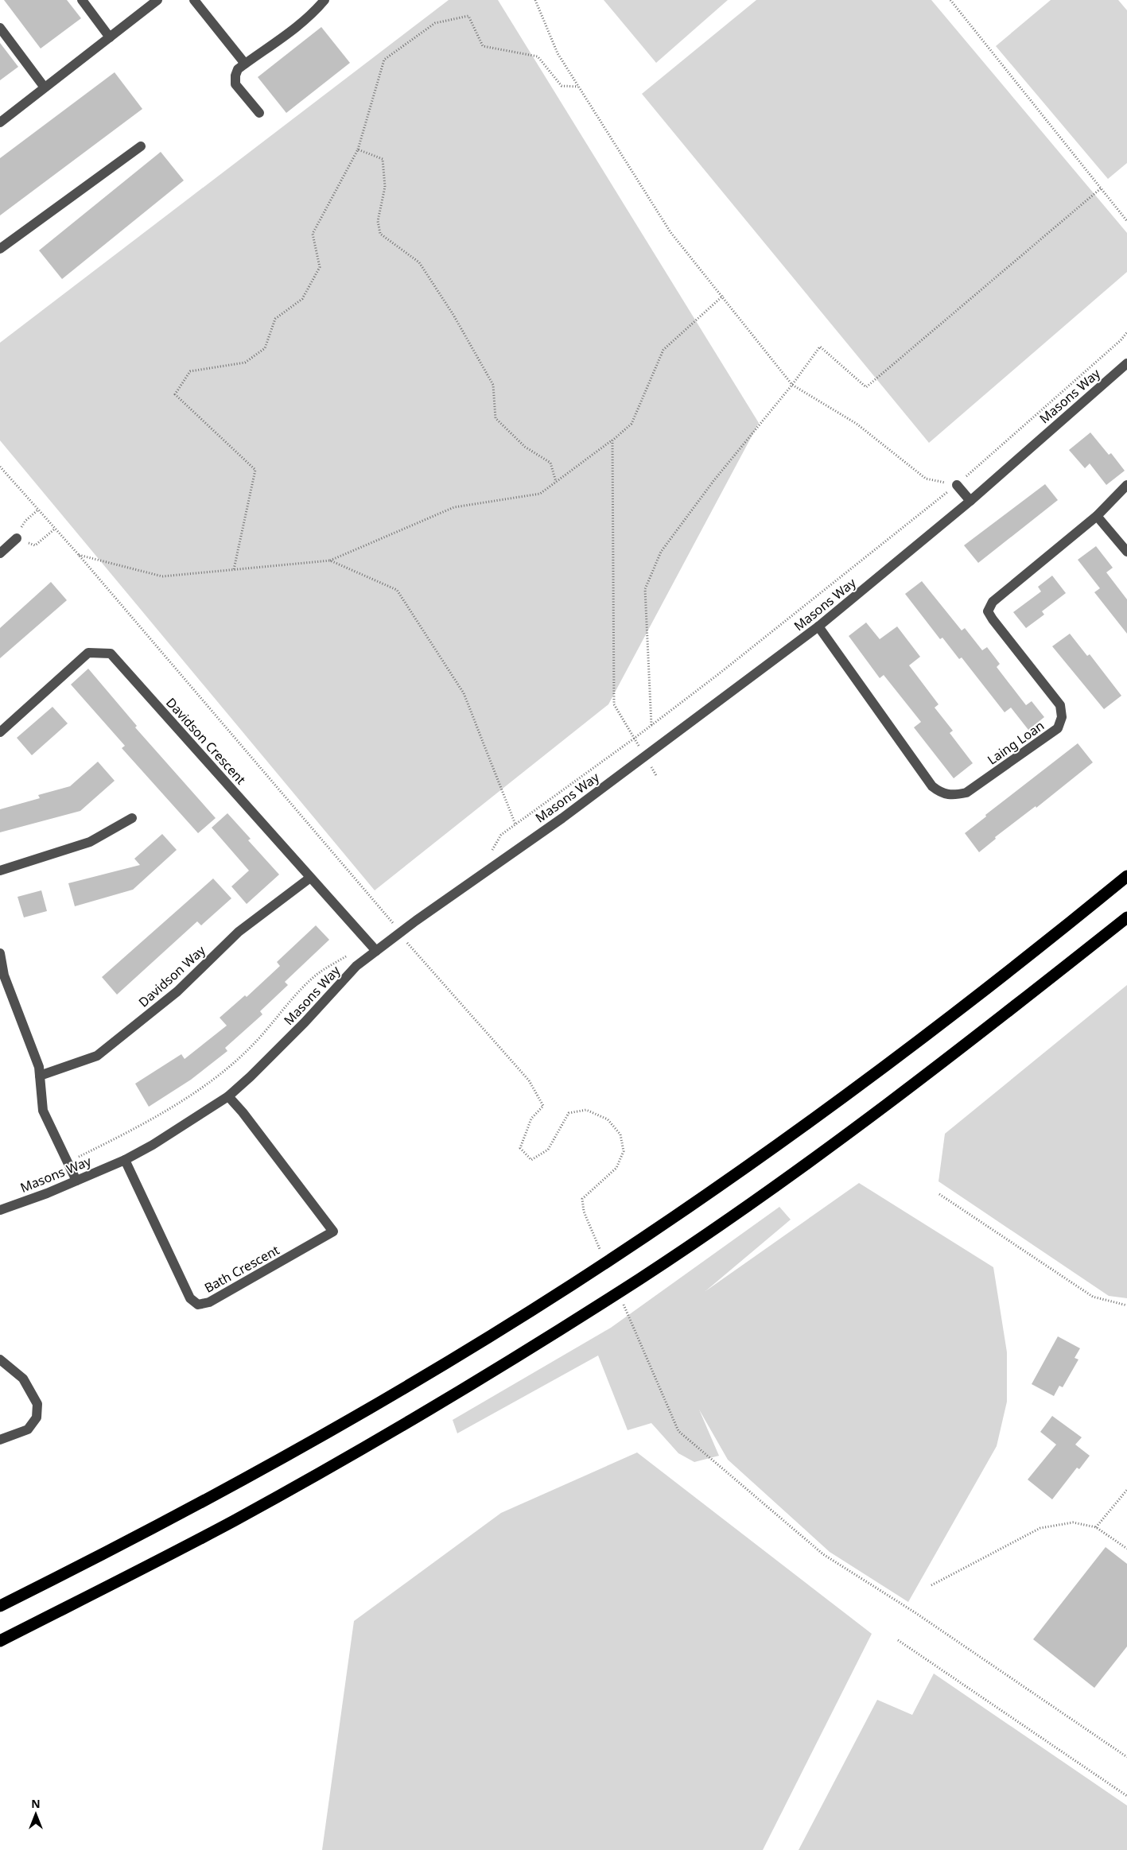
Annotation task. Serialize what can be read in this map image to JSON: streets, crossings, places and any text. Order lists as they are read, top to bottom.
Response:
{
  "streets": {
    "street": [
      "Masons Way",
      "Davidson Crescent",
      "Laing Loan",
      "Davidson Way",
      "Bath Crescent"
    ]
  },
  "crossings": [
    ["Masons Way", "Davidson Crescent"],
    ["Masons Way", "Laing Loan"],
    ["Masons Way", "Bath Crescent"],
    ["Davidson Crescent", "Davidson Way"]
  ],
  "north": "top"
}
